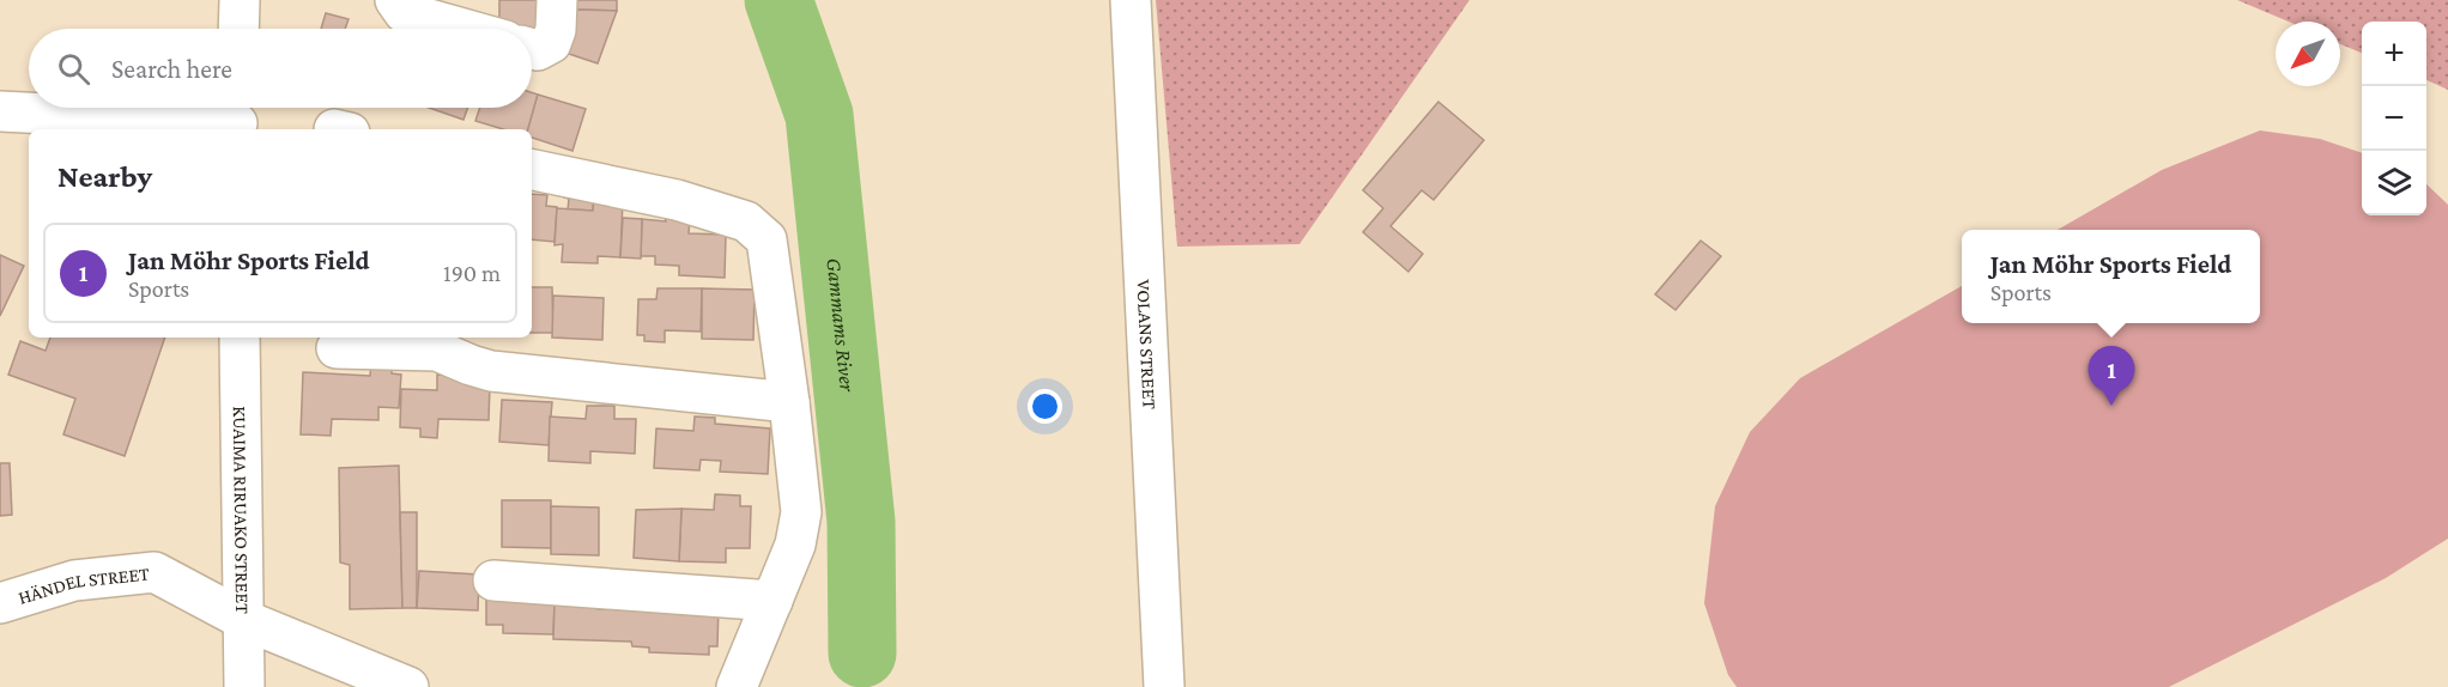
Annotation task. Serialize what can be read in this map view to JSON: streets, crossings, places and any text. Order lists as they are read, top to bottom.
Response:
{
  "streets": {
    "street": ["VOLANS STREET", "KUAIMA RIRUAKO STREET", "HÄNDEL STREET"]
  },
  "crossings": [
    ["KUAIMA RIRUAKO STREET", "HÄNDEL STREET"]
  ],
  "water": ["Gammams River"],
  "north": "bottom left",
  "page": {
    "map_buttons": ["+", "−"],
    "search": "Search here",
    "heading": "Nearby",
    "list": [
      {
        "mark": "1",
        "name": "Jan Möhr Sports Field",
        "note": "Sports",
        "value": "190 m"
      }
    ],
    "popup": ["Jan Möhr Sports Field", "Sports"],
    "pins": "1"
  }
}
